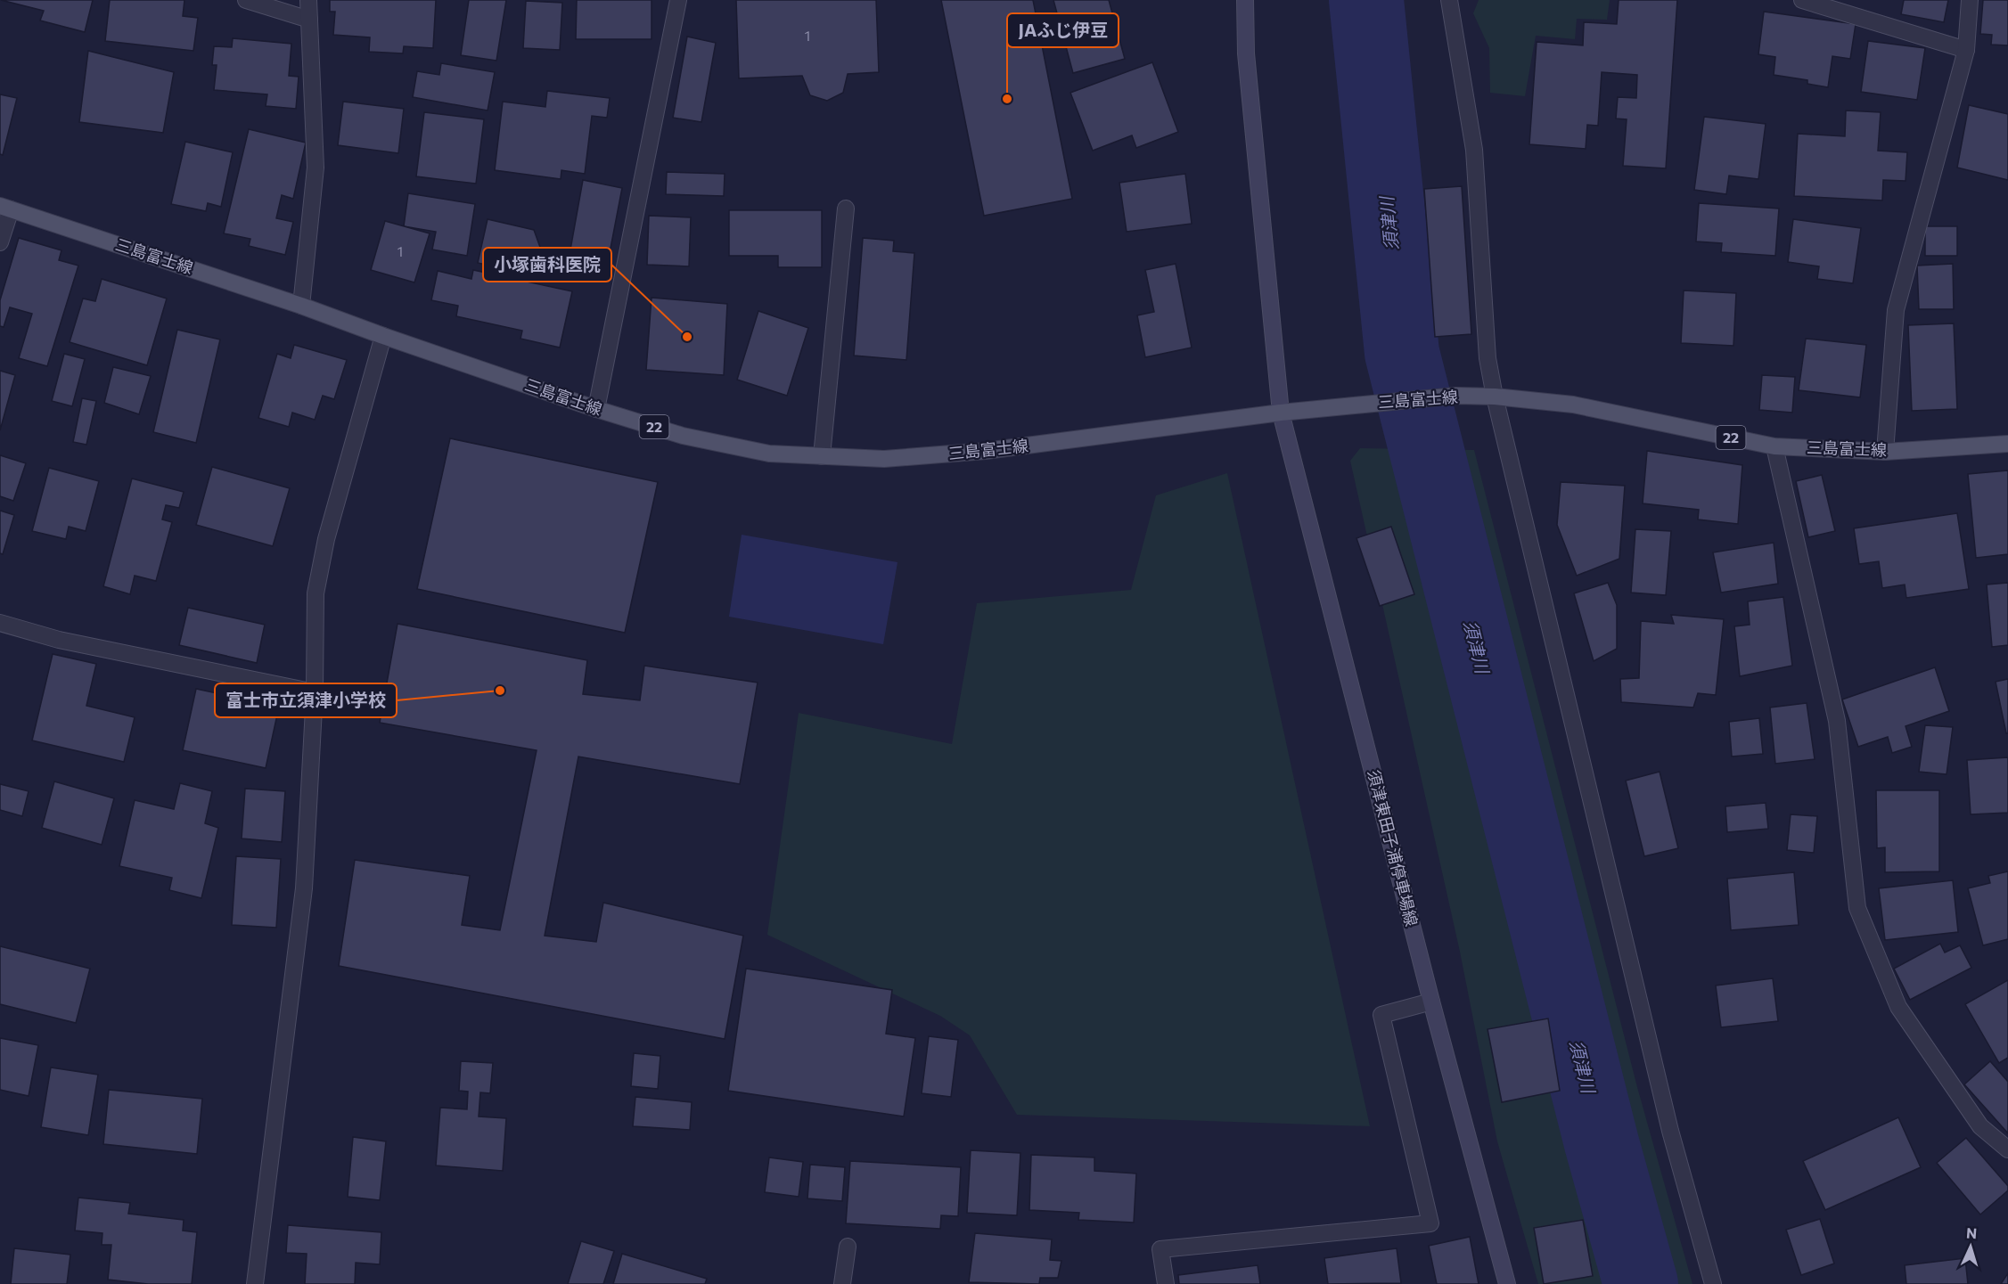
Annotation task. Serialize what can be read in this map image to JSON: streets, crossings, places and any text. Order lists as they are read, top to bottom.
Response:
{
  "streets": {
    "main road": ["三島富士線", "22", "須津東田子浦停車場線"]
  },
  "crossings": [
    ["三島富士線", "須津東田子浦停車場線"]
  ],
  "water": ["須津川"],
  "places": ["JAふじ伊豆", "小塚歯科医院", "富士市立須津小学校"],
  "house_numbers": ["1", "1"],
  "north": "top"
}
